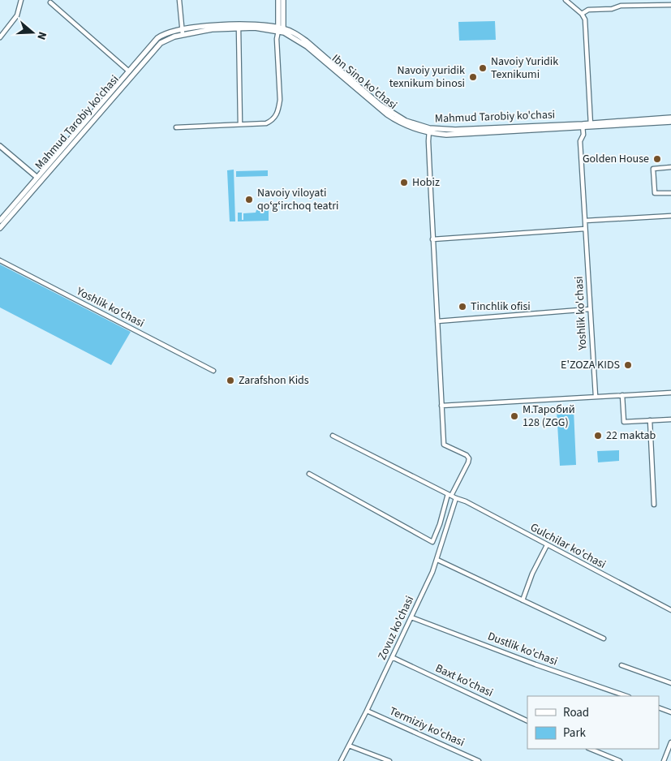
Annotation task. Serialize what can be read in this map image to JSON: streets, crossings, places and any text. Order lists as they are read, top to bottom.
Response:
{
  "streets": {
    "main road": ["Mahmud Tarobiy ko'chasi"],
    "street": [
      "Yoshlik ko'chasi",
      "Gulchilar ko'chasi",
      "Zovuz ko'chasi",
      "Dustlik ko'chasi",
      "Baxt ko'chasi",
      "Termiziy ko'chasi"
    ]
  },
  "crossings": [
    ["Mahmud Tarobiy ko'chasi", "Yoshlik ko'chasi"],
    ["Gulchilar ko'chasi", "Zovuz ko'chasi"],
    ["Zovuz ko'chasi", "Dustlik ko'chasi"],
    ["Zovuz ko'chasi", "Baxt ko'chasi"],
    ["Zovuz ko'chasi", "Termiziy ko'chasi"]
  ],
  "places": [
    "Navoiy Yuridik Texnikumi",
    "Navoiy yuridik texnikum binosi",
    "Golden House",
    "Hobiz",
    "Navoiy viloyati qoʻgʻirchoq teatri",
    "Tinchlik ofisi",
    "E'ZOZA KIDS",
    "Zarafshon Kids",
    "М.Таробий 128 (ZGG)",
    "22 maktab"
  ],
  "legend": ["Road", "Park"],
  "north": "right"
}
